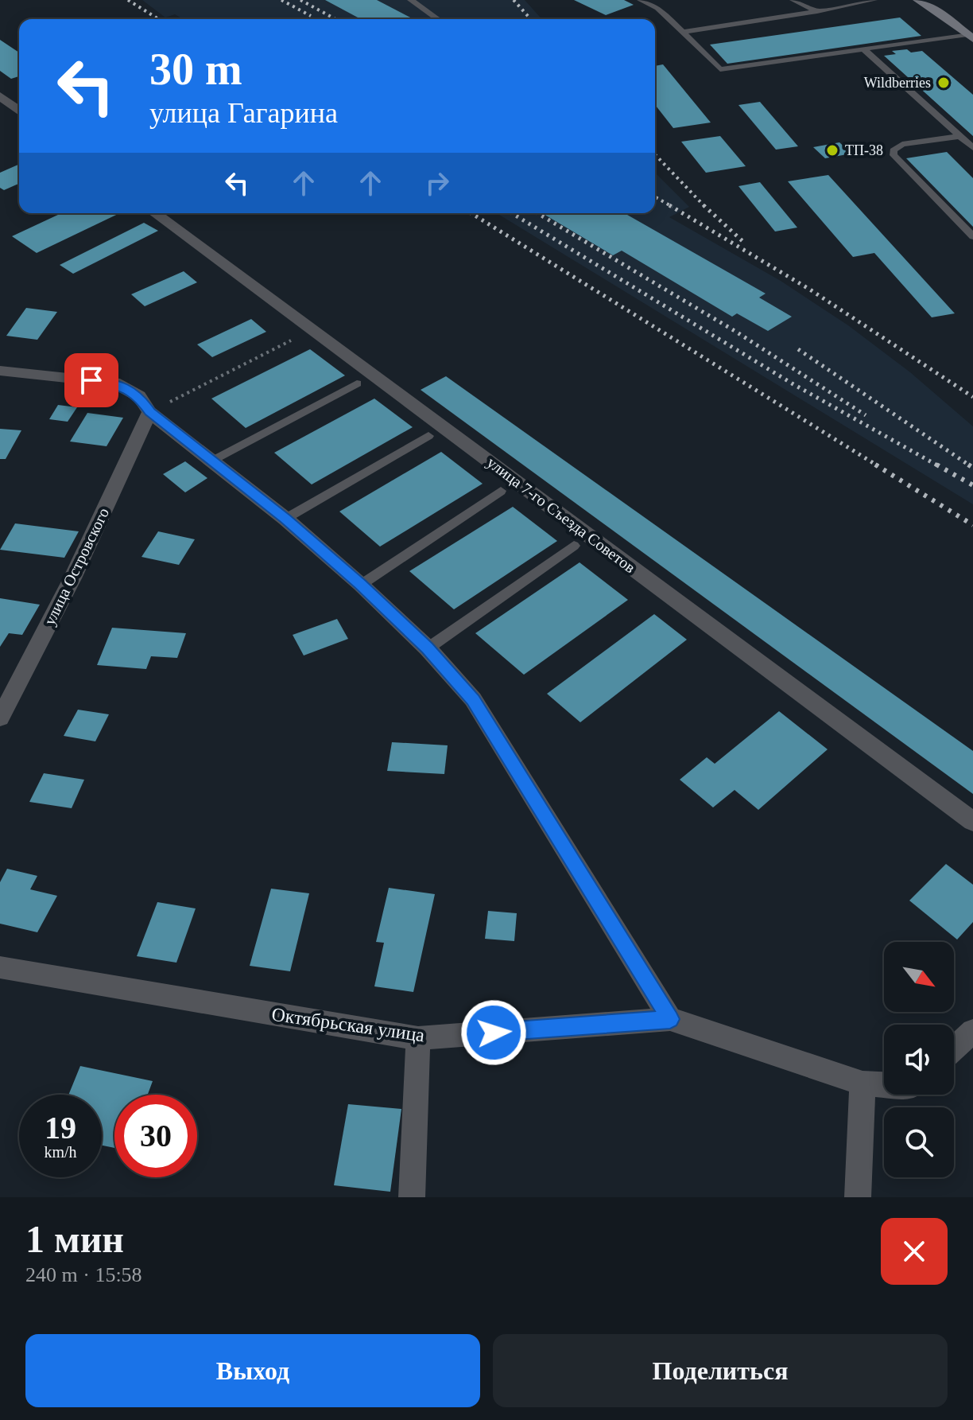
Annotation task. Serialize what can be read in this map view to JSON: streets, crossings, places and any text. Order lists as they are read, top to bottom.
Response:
{
  "streets": {
    "street": ["улица 7-го Съезда Советов", "улица Островского", "Октябрьская улица"]
  },
  "places": ["Wildberries", "ТП-38"],
  "north": "bottom right",
  "page": {
    "turn": ["30 m", "улица Гагарина"],
    "speed": "19 km/h",
    "limit": "30",
    "heading": ["1 мин", "240 m · 15:58"],
    "buttons": ["Выход", "Поделиться"]
  }
}
